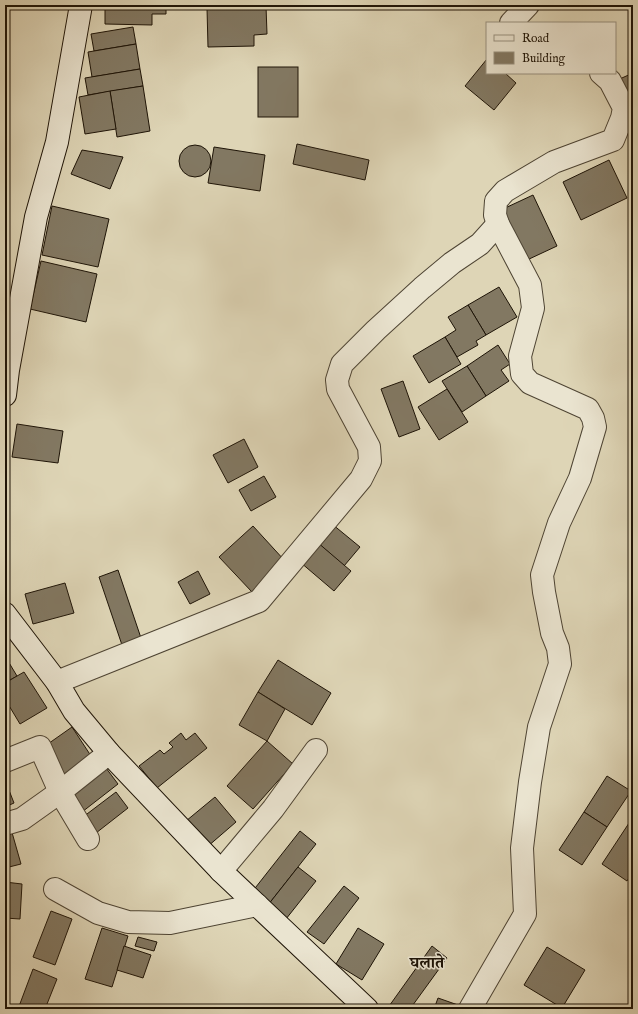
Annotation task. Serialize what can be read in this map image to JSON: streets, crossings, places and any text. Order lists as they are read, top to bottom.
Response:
{
  "districts": ["घलाते"],
  "legend": ["Road", "Building"]
}
